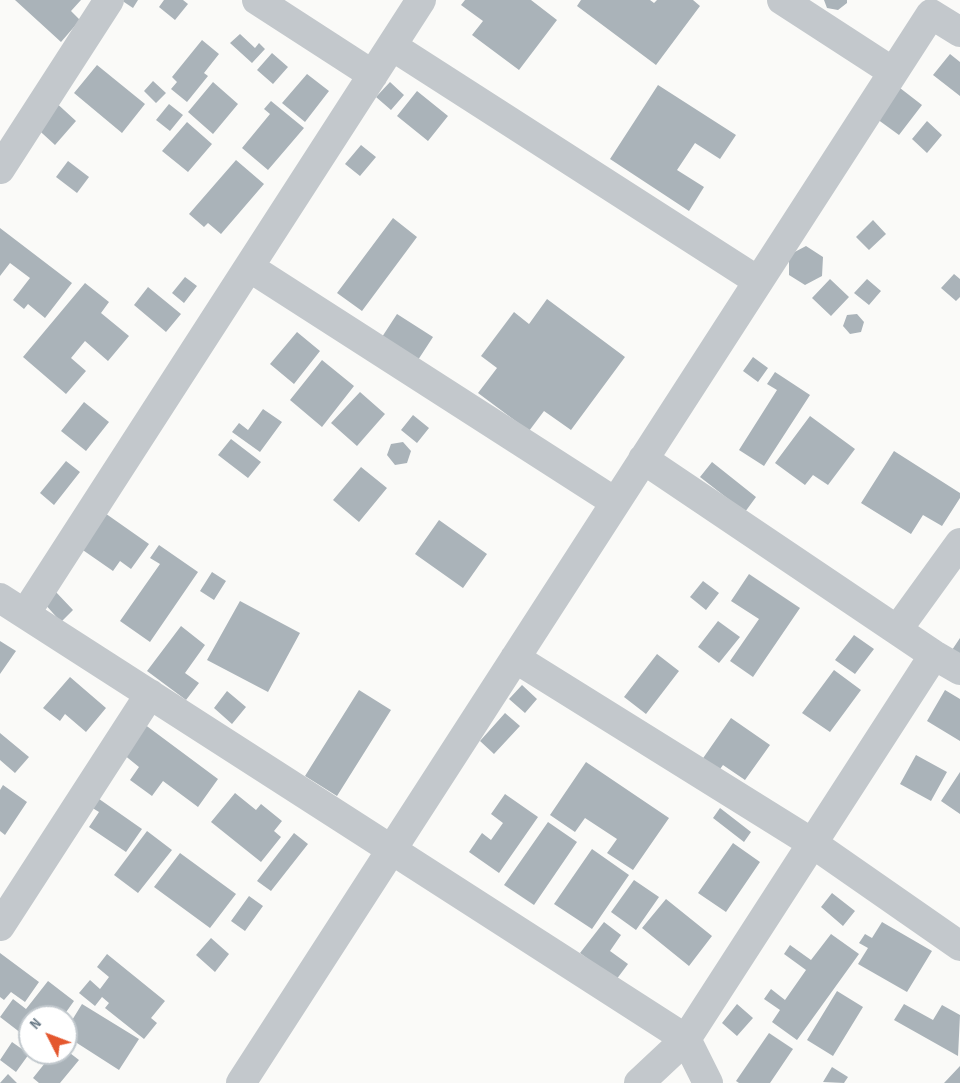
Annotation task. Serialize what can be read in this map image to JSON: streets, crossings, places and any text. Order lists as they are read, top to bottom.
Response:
{
  "north": "top left"
}
